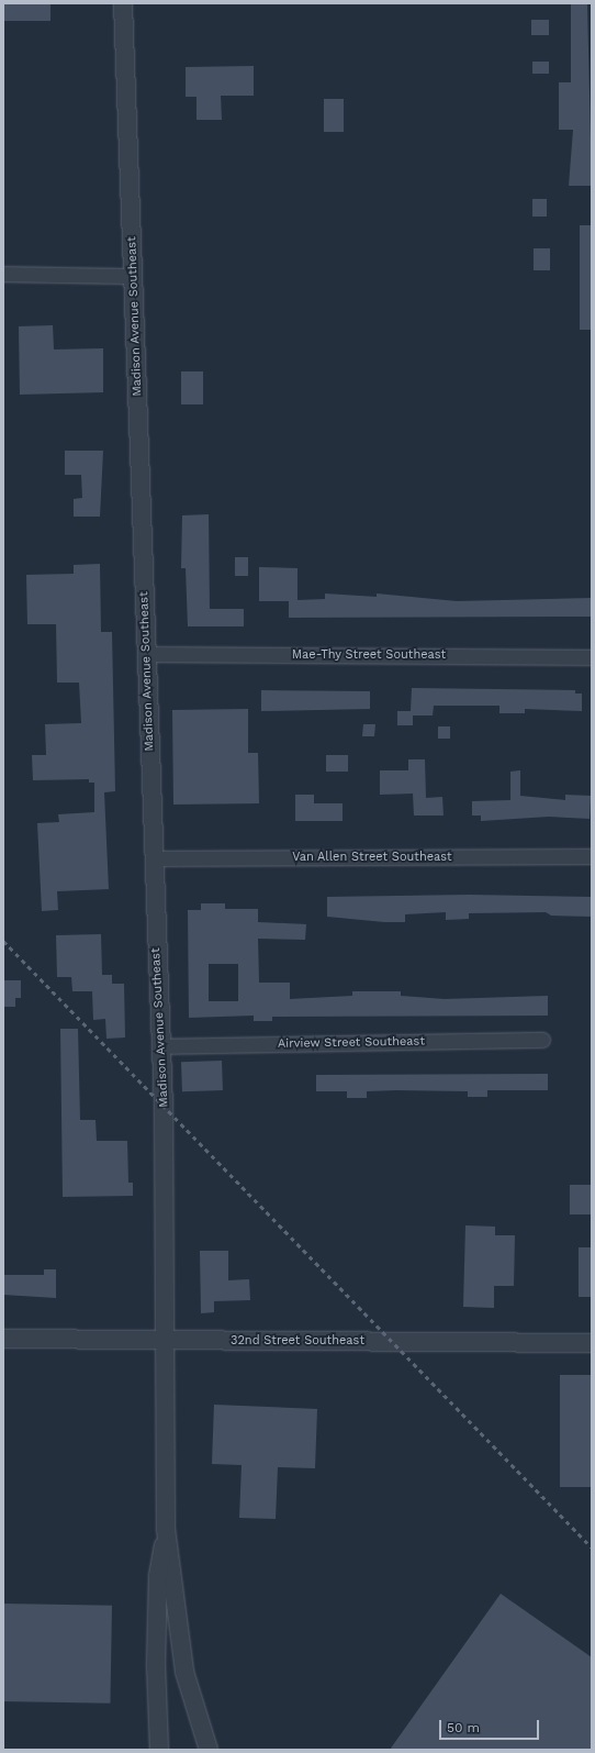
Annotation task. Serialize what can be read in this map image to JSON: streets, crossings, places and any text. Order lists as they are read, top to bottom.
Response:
{
  "streets": {
    "street": [
      "Madison Avenue Southeast",
      "Mae-Thy Street Southeast",
      "Van Allen Street Southeast",
      "Airview Street Southeast",
      "32nd Street Southeast"
    ]
  },
  "crossings": [
    ["Madison Avenue Southeast", "Mae-Thy Street Southeast"],
    ["Madison Avenue Southeast", "Van Allen Street Southeast"],
    ["Madison Avenue Southeast", "Airview Street Southeast"],
    ["Madison Avenue Southeast", "32nd Street Southeast"]
  ],
  "scale_bar": "50 m"
}
